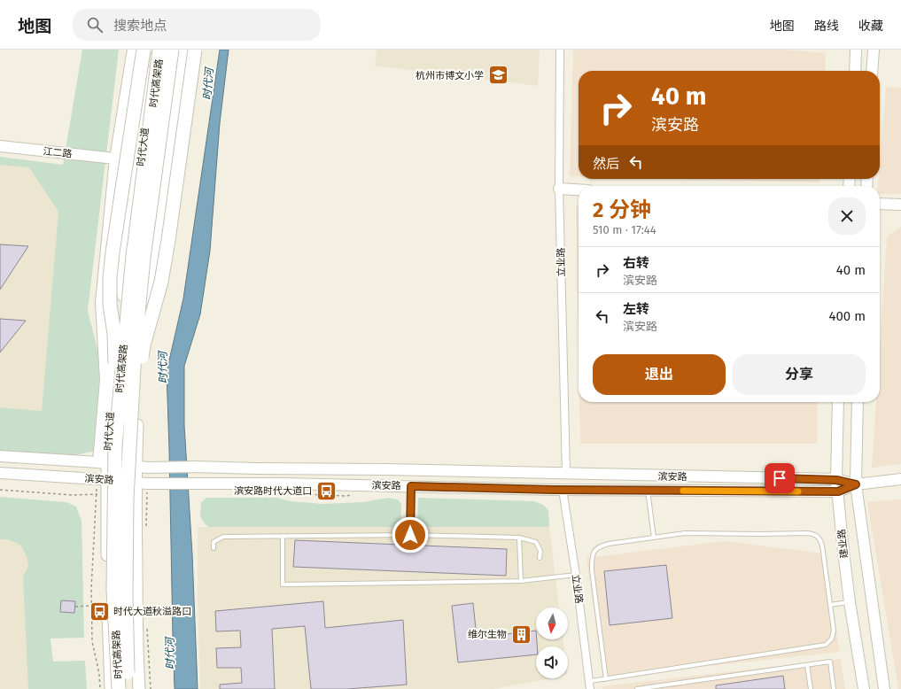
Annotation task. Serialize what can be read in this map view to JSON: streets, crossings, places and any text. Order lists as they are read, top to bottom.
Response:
{
  "streets": {
    "highway": ["时代高架路"],
    "main road": [
      "时代大道",
      "江二路",
      "滨安路",
      "建业路"
    ],
    "street": ["立业路"]
  },
  "crossings": [
    ["时代大道", "滨安路"],
    ["立业路", "滨安路"],
    ["滨安路", "建业路"]
  ],
  "water": ["时代河"],
  "places": {
    "school or university": ["杭州市博文小学"],
    "bus stop": ["滨安路时代大道口", "时代大道秋溢路口"],
    "building": ["维尔生物"]
  },
  "north": "bottom",
  "page": {
    "header": "地图",
    "search": "搜索地点",
    "nav": ["地图", "路线", "收藏"],
    "turn": ["40 m", "滨安路"],
    "then": "然后",
    "heading": ["2 分钟", "510 m · 17:44"],
    "list": [
      {
        "name": "右转",
        "note": "滨安路",
        "value": "40 m"
      },
      {
        "name": "左转",
        "note": "滨安路",
        "value": "400 m"
      }
    ],
    "buttons": ["退出", "分享"]
  }
}
